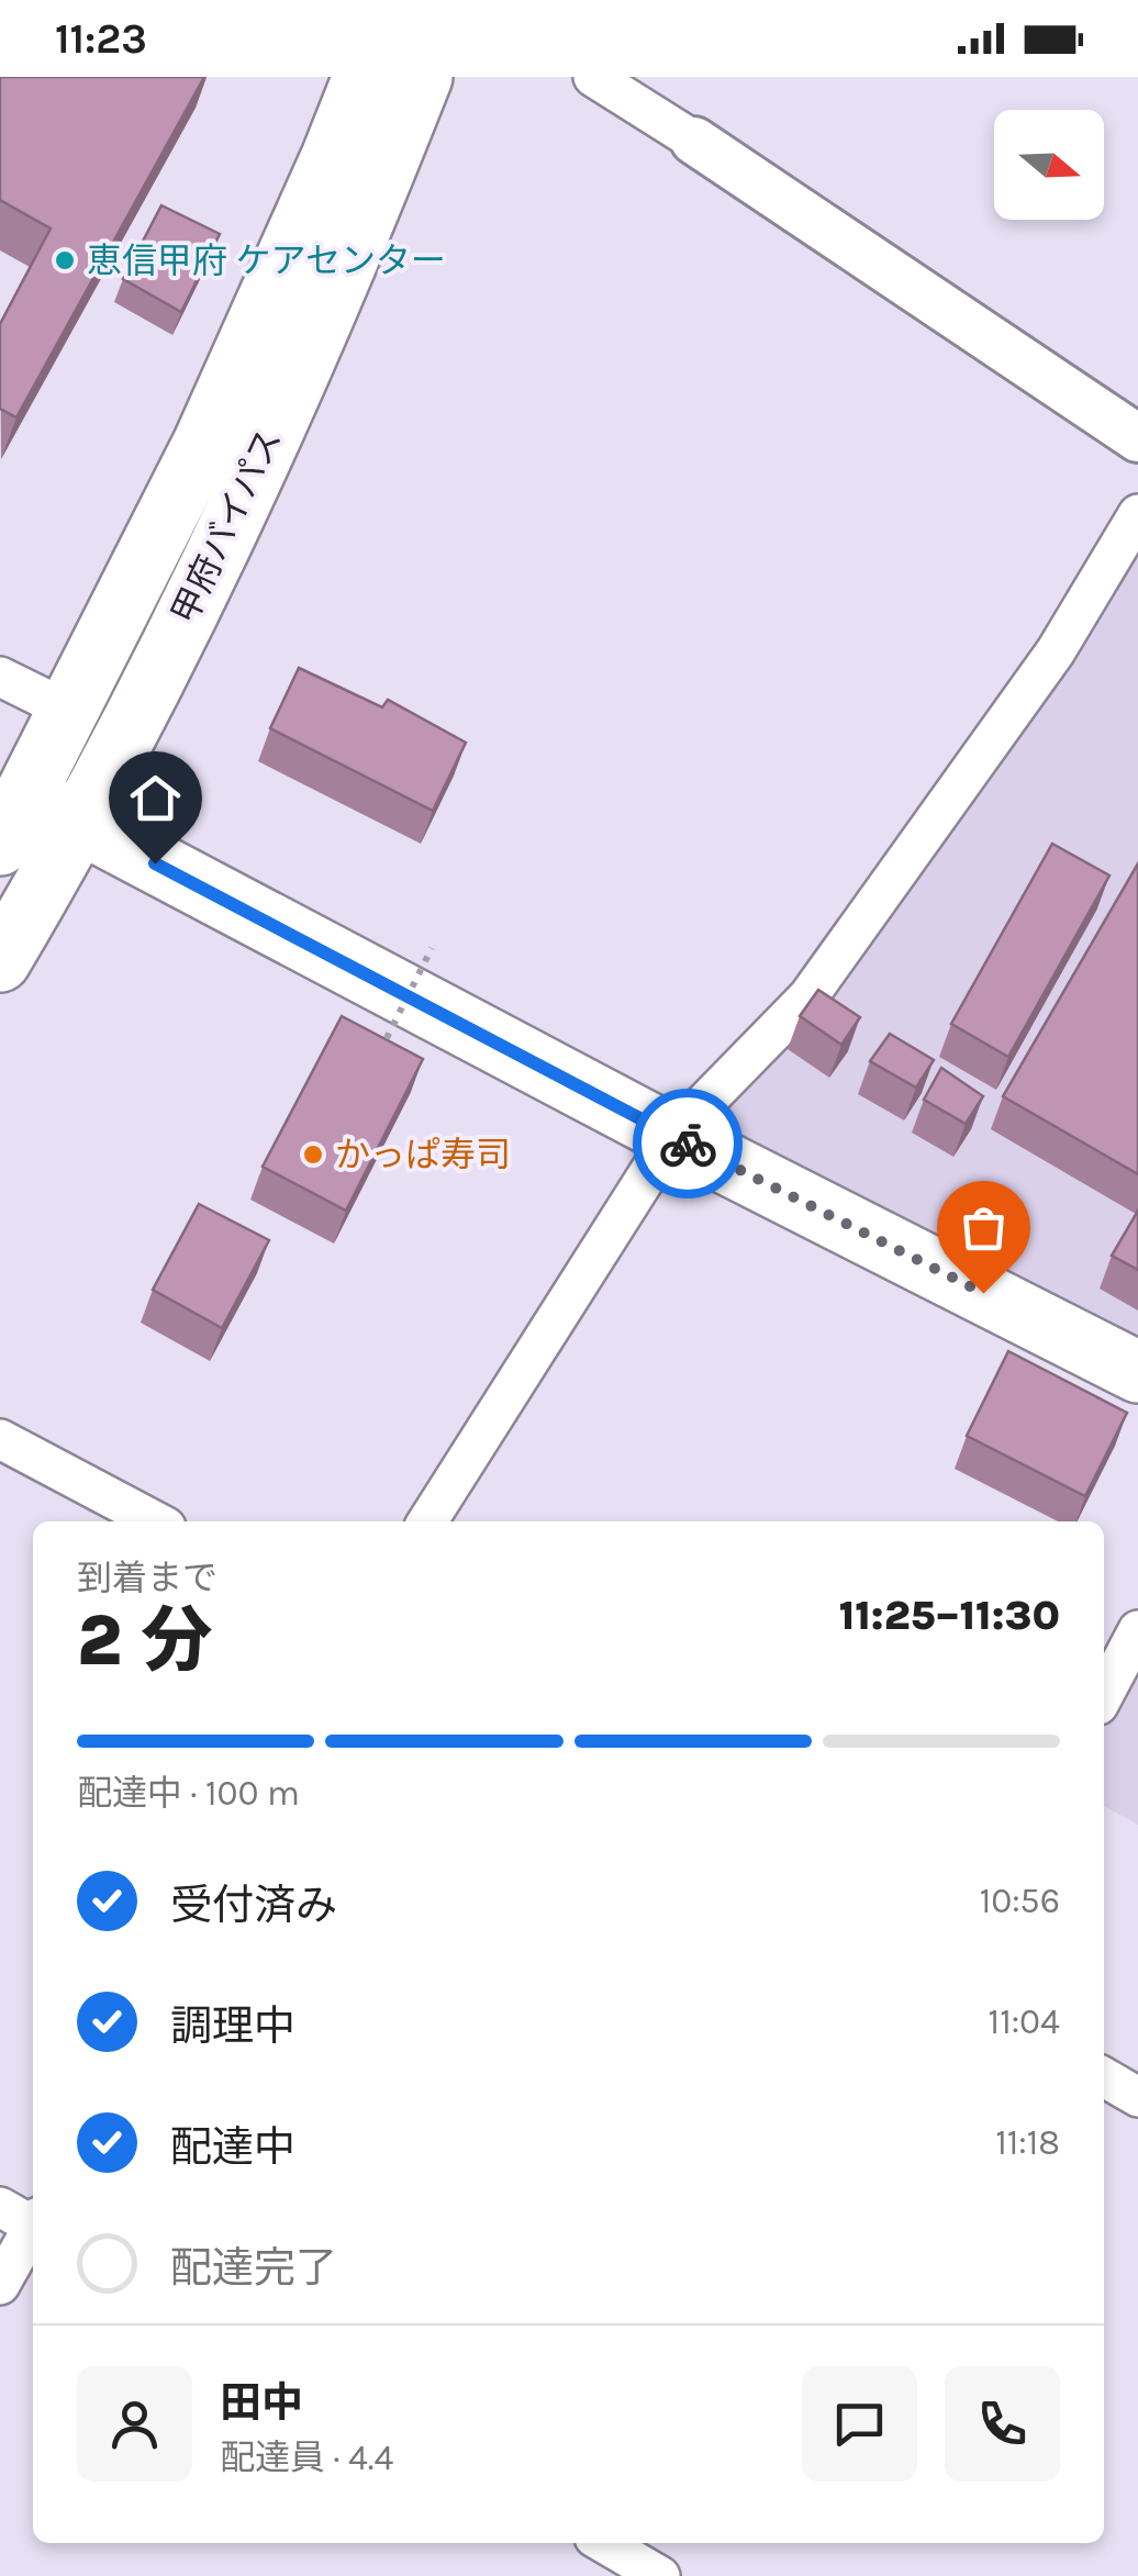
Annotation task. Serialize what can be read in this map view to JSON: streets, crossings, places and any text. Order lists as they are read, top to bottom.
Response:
{
  "streets": {
    "highway": ["甲府バイパス"]
  },
  "places": ["恵信甲府 ケアセンター", "かっぱ寿司"],
  "north": "right",
  "page": {
    "status": "11:23",
    "heading": ["2 分", "到着まで", "11:25–11:30"],
    "panel": ["田中", "配達員 · 4.4"],
    "bar": "配達中 · 100 m",
    "list": [
      ["受付済み", "10:56"],
      ["調理中", "11:04"],
      ["配達中", "11:18"],
      "配達完了"
    ]
  }
}
